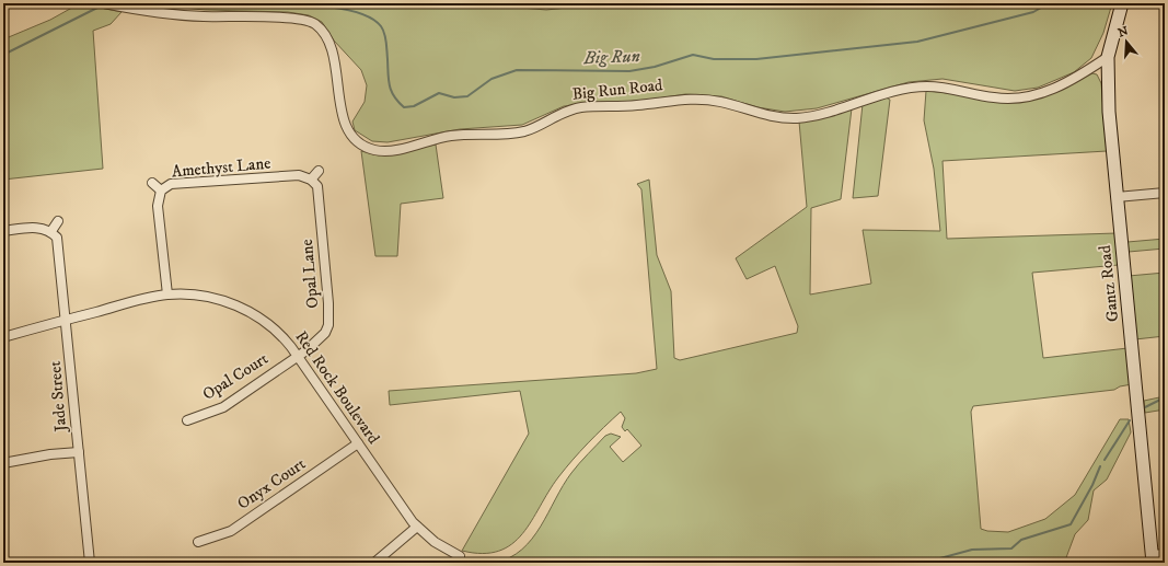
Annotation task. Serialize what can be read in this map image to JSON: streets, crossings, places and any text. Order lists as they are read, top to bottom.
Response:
{
  "streets": {
    "main road": ["Gantz Road"],
    "street": [
      "Big Run Road",
      "Amethyst Lane",
      "Opal Lane",
      "Opal Court",
      "Red Rock Boulevard",
      "Jade Street",
      "Onyx Court"
    ]
  },
  "crossings": [
    ["Big Run Road", "Gantz Road"],
    ["Amethyst Lane", "Opal Lane"],
    ["Amethyst Lane", "Red Rock Boulevard"],
    ["Opal Lane", "Opal Court"],
    ["Opal Lane", "Red Rock Boulevard"],
    ["Opal Court", "Red Rock Boulevard"],
    ["Red Rock Boulevard", "Jade Street"],
    ["Red Rock Boulevard", "Onyx Court"]
  ],
  "water": ["Big Run"],
  "north": "top"
}
